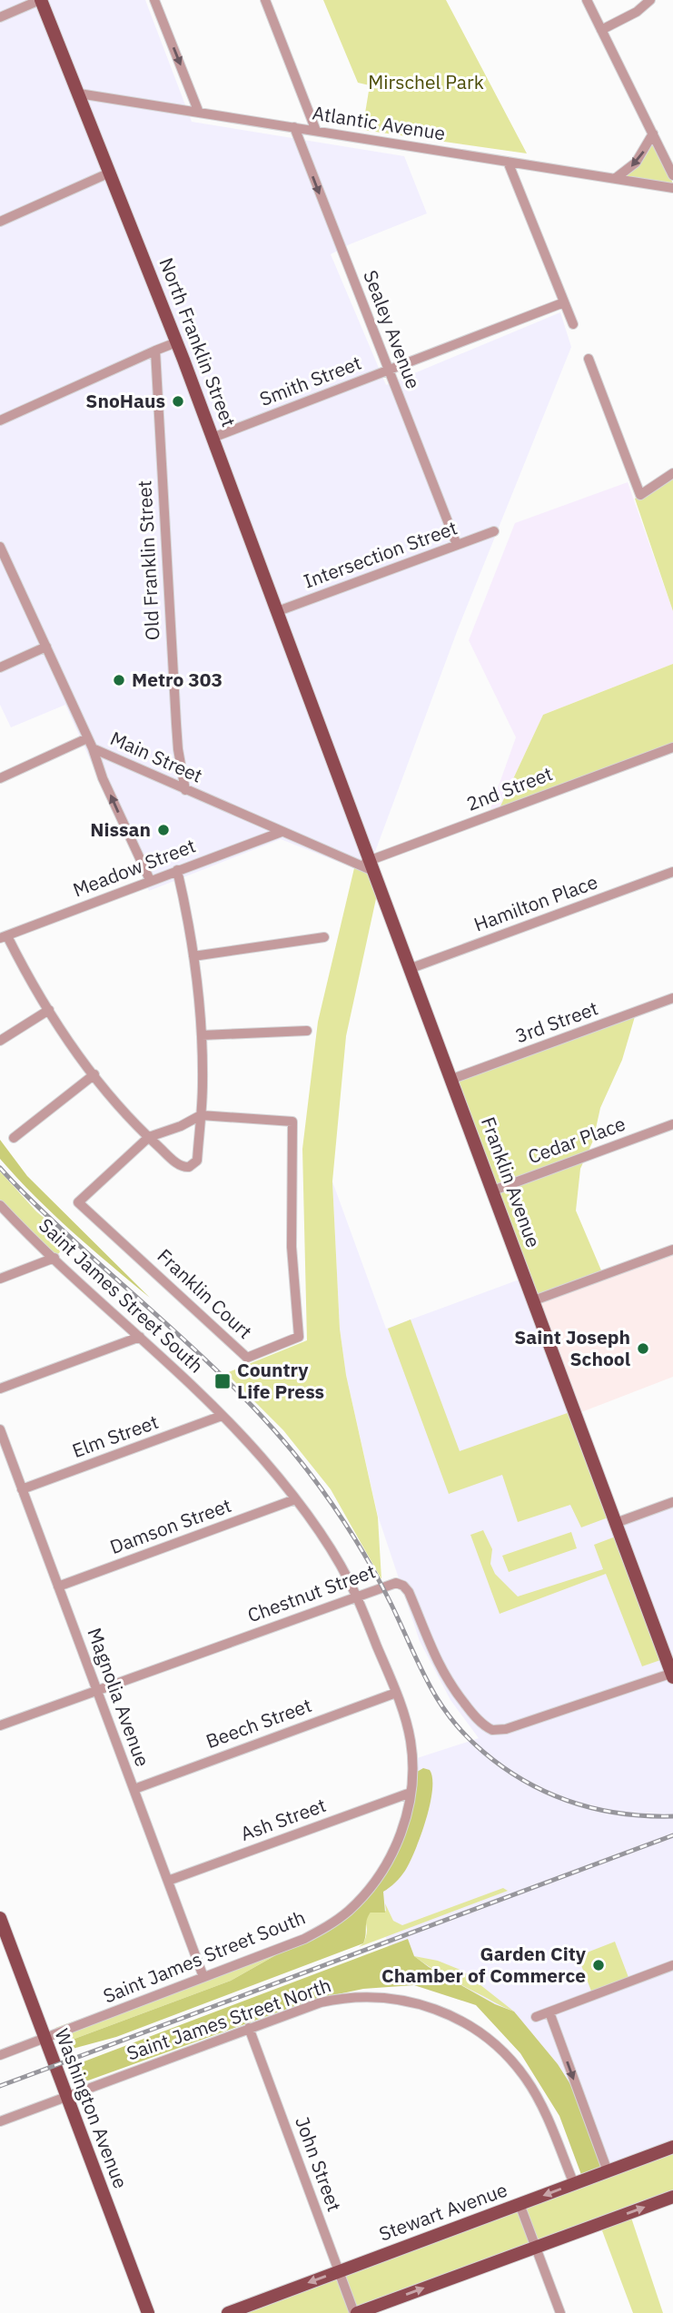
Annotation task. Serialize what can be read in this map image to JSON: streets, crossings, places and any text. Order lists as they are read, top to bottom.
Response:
{
  "streets": {
    "main road": [
      "North Franklin Street",
      "Franklin Avenue",
      "Washington Avenue",
      "Stewart Avenue"
    ],
    "street": [
      "Atlantic Avenue",
      "Sealey Avenue",
      "Smith Street",
      "Intersection Street",
      "Old Franklin Street",
      "Main Street",
      "2nd Street",
      "Meadow Street",
      "Hamilton Place",
      "3rd Street",
      "Cedar Place",
      "Franklin Court",
      "Saint James Street South",
      "Elm Street",
      "Damson Street",
      "Chestnut Street",
      "Magnolia Avenue",
      "Beech Street",
      "Ash Street",
      "Saint James Street North",
      "John Street"
    ]
  },
  "crossings": [
    ["Atlantic Avenue", "Sealey Avenue"],
    ["Atlantic Avenue", "North Franklin Street"],
    ["Sealey Avenue", "Smith Street"],
    ["Sealey Avenue", "Intersection Street"],
    ["North Franklin Street", "Smith Street"],
    ["North Franklin Street", "Intersection Street"],
    ["North Franklin Street", "Franklin Avenue"],
    ["Old Franklin Street", "Main Street"],
    ["Main Street", "2nd Street"],
    ["Main Street", "Meadow Street"],
    ["Main Street", "Franklin Avenue"],
    ["2nd Street", "Franklin Avenue"],
    ["Hamilton Place", "Franklin Avenue"],
    ["3rd Street", "Franklin Avenue"],
    ["Cedar Place", "Franklin Avenue"],
    ["Franklin Avenue", "Chestnut Street"],
    ["Saint James Street South", "Elm Street"],
    ["Saint James Street South", "Damson Street"],
    ["Saint James Street South", "Chestnut Street"],
    ["Saint James Street South", "Magnolia Avenue"],
    ["Saint James Street South", "Beech Street"],
    ["Saint James Street South", "Ash Street"],
    ["Saint James Street South", "Washington Avenue"],
    ["Elm Street", "Magnolia Avenue"],
    ["Damson Street", "Magnolia Avenue"],
    ["Chestnut Street", "Magnolia Avenue"],
    ["Magnolia Avenue", "Beech Street"],
    ["Magnolia Avenue", "Ash Street"],
    ["Saint James Street North", "Washington Avenue"],
    ["Saint James Street North", "John Street"],
    ["Saint James Street North", "Stewart Avenue"],
    ["John Street", "Stewart Avenue"]
  ],
  "one_way": ["Sealey Avenue"],
  "parks": ["Mirschel Park"],
  "places": {
    "other": [
      "SnoHaus",
      "Metro 303",
      "Nissan",
      "Saint Joseph School",
      "Garden City Chamber of Commerce"
    ],
    "transit": ["Country Life Press"]
  }
}
